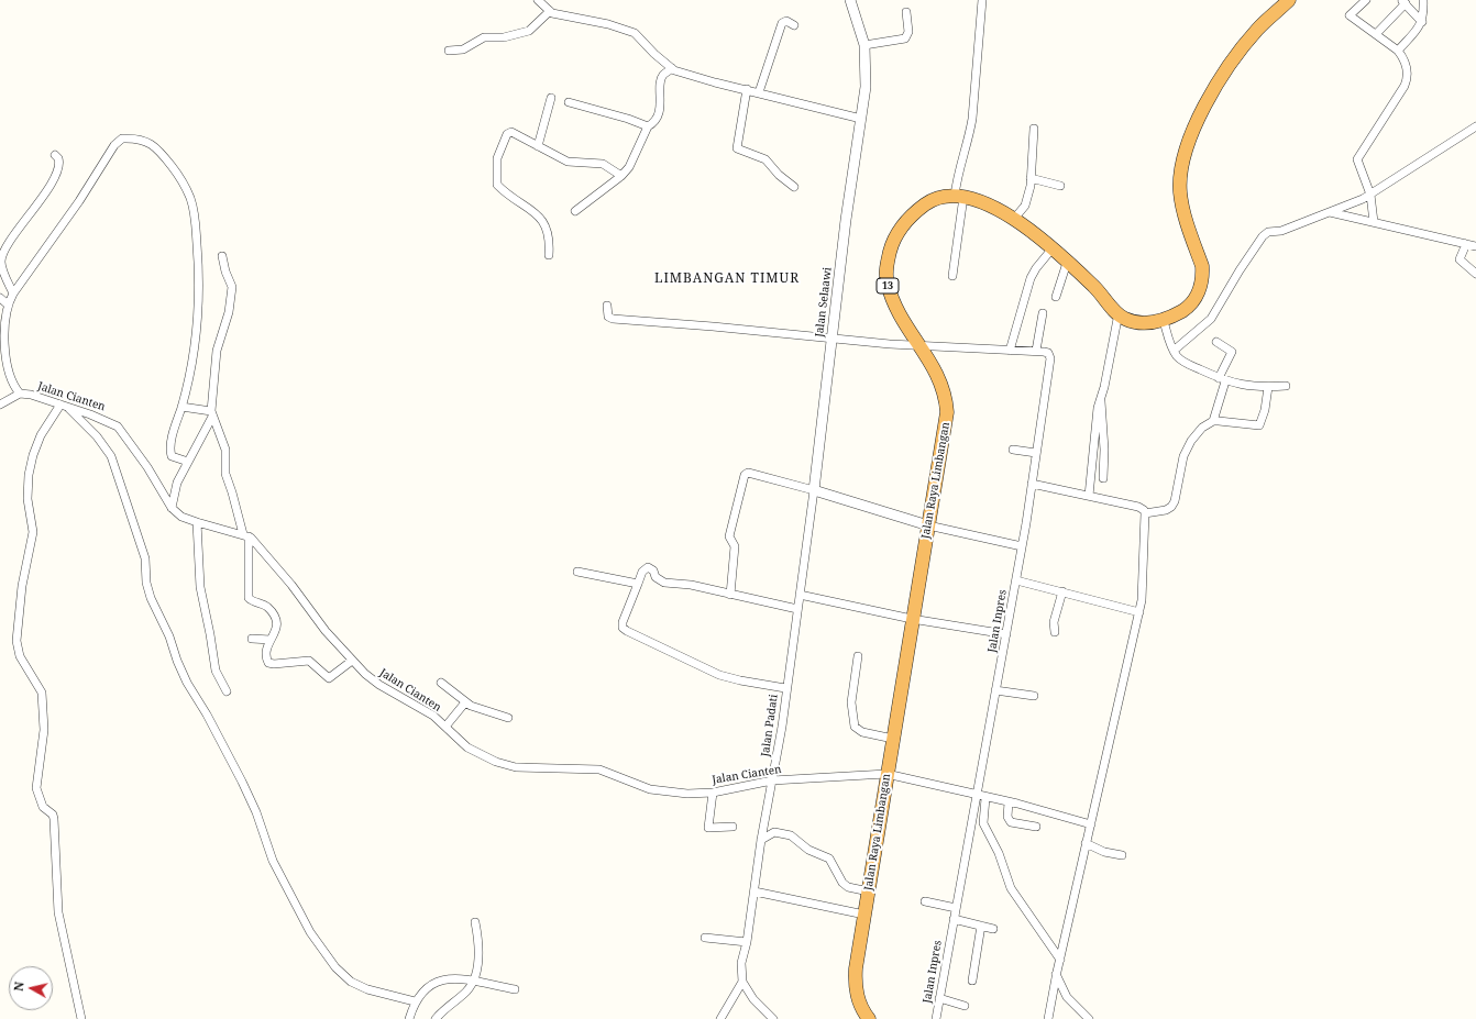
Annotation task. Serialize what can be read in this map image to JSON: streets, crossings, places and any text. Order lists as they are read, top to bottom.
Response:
{
  "streets": {
    "highway": ["13", "Jalan Raya Limbangan"],
    "street": [
      "Jalan Selaawi",
      "Jalan Cianten",
      "Jalan Inpres",
      "Jalan Padati"
    ]
  },
  "crossings": [
    ["Jalan Selaawi", "Jalan Padati"],
    ["Jalan Cianten", "Jalan Raya Limbangan"],
    ["Jalan Cianten", "Jalan Inpres"],
    ["Jalan Cianten", "Jalan Padati"]
  ],
  "districts": ["LIMBANGAN TIMUR"],
  "north": "left"
}
